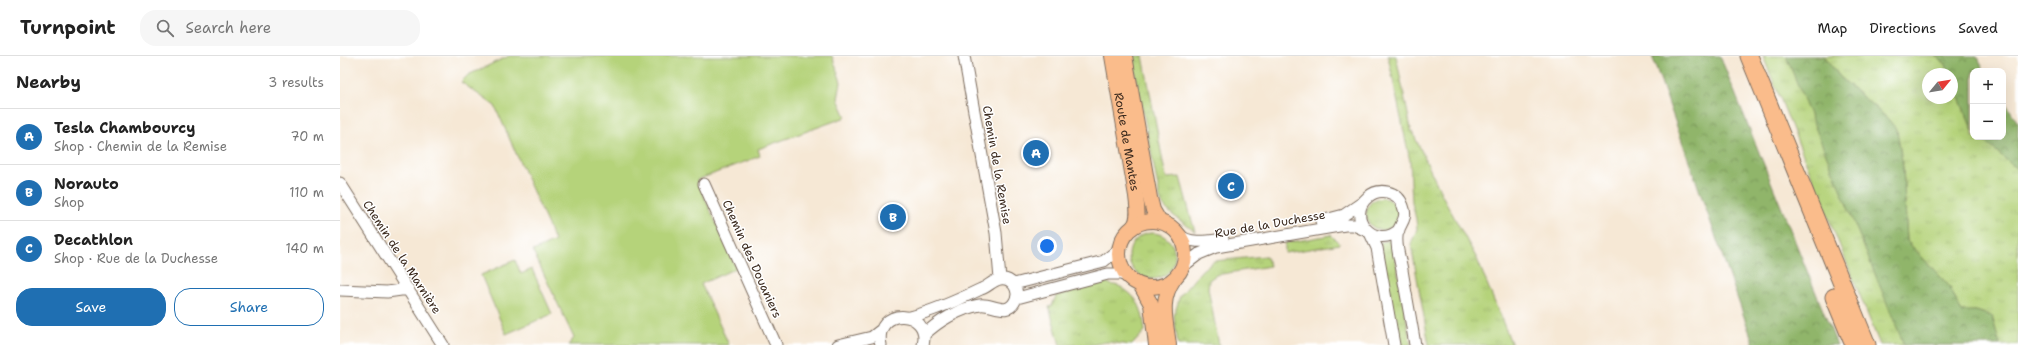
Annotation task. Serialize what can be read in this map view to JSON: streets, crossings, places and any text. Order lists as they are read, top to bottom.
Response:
{
  "streets": {
    "main road": ["Route de Mantes"],
    "street": [
      "Chemin de la Remise",
      "Rue de la Duchesse",
      "Chemin de la Marnière",
      "Chemin des Douaniers"
    ]
  },
  "crossings": [
    ["Route de Mantes", "Rue de la Duchesse"]
  ],
  "north": "top right",
  "page": {
    "header": "Turnpoint",
    "search": "Search here",
    "nav": ["Map", "Directions", "Saved"],
    "heading": ["Nearby", "3 results"],
    "map_buttons": ["+", "−"],
    "list": [
      {
        "mark": "A",
        "name": "Tesla Chambourcy",
        "note": "Shop · Chemin de la Remise",
        "value": "70 m"
      },
      {
        "mark": "B",
        "name": "Norauto",
        "note": "Shop",
        "value": "110 m"
      },
      {
        "mark": "C",
        "name": "Decathlon",
        "note": "Shop · Rue de la Duchesse",
        "value": "140 m"
      }
    ],
    "pins": ["A", "C", "B"],
    "buttons": ["Save", "Share"]
  }
}
